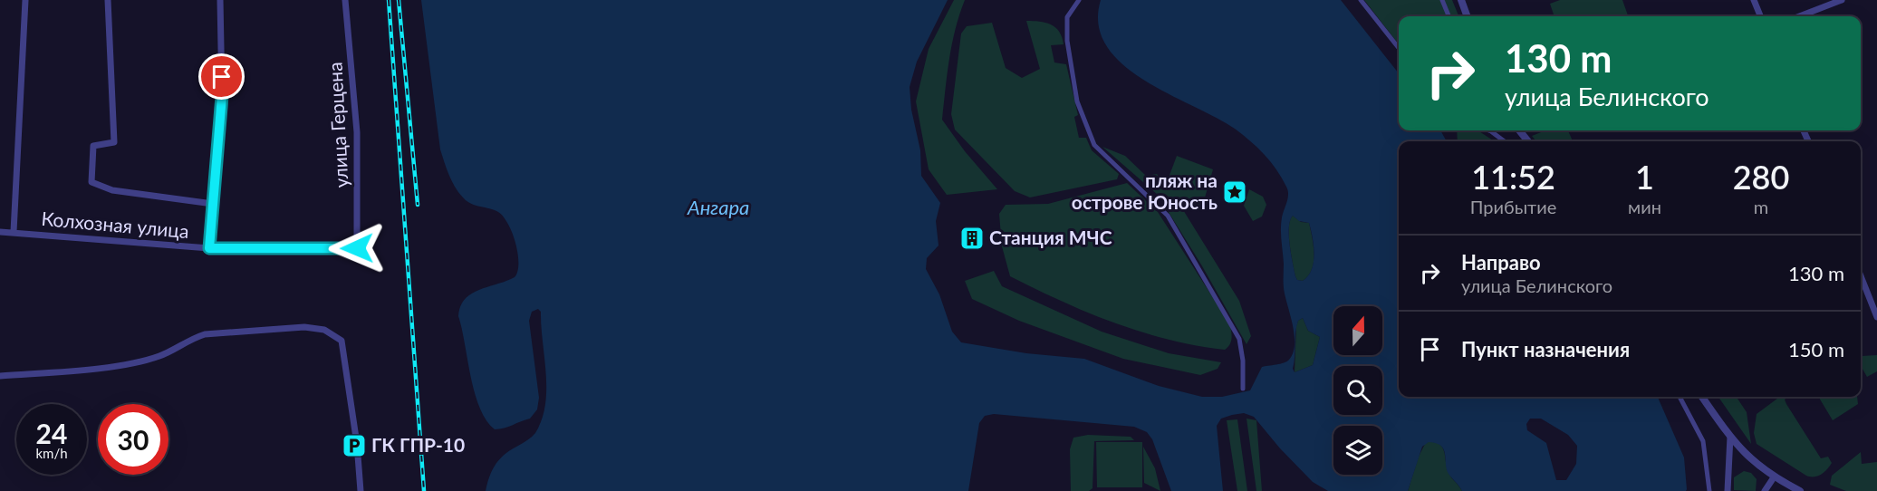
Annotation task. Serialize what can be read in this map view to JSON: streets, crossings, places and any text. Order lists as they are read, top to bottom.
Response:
{
  "streets": {
    "street": ["улица Герцена", "Колхозная улица"]
  },
  "crossings": [
    ["улица Герцена", "Колхозная улица"]
  ],
  "water": ["Ангара"],
  "places": {
    "place": ["пляж на острове Юность"],
    "building": ["Станция МЧС"],
    "parking": ["ГК ГПР-10"]
  },
  "north": "top",
  "page": {
    "turn": ["130 m", "улица Белинского"],
    "eta": [
      "11:52",
      "Прибытие",
      "1",
      "мин",
      "280",
      "m"
    ],
    "list": [
      {
        "name": "Направо",
        "note": "улица Белинского",
        "value": "130 m"
      },
      {
        "name": "Пункт назначения",
        "value": "150 m"
      }
    ],
    "speed": "24 km/h",
    "limit": "30"
  }
}
